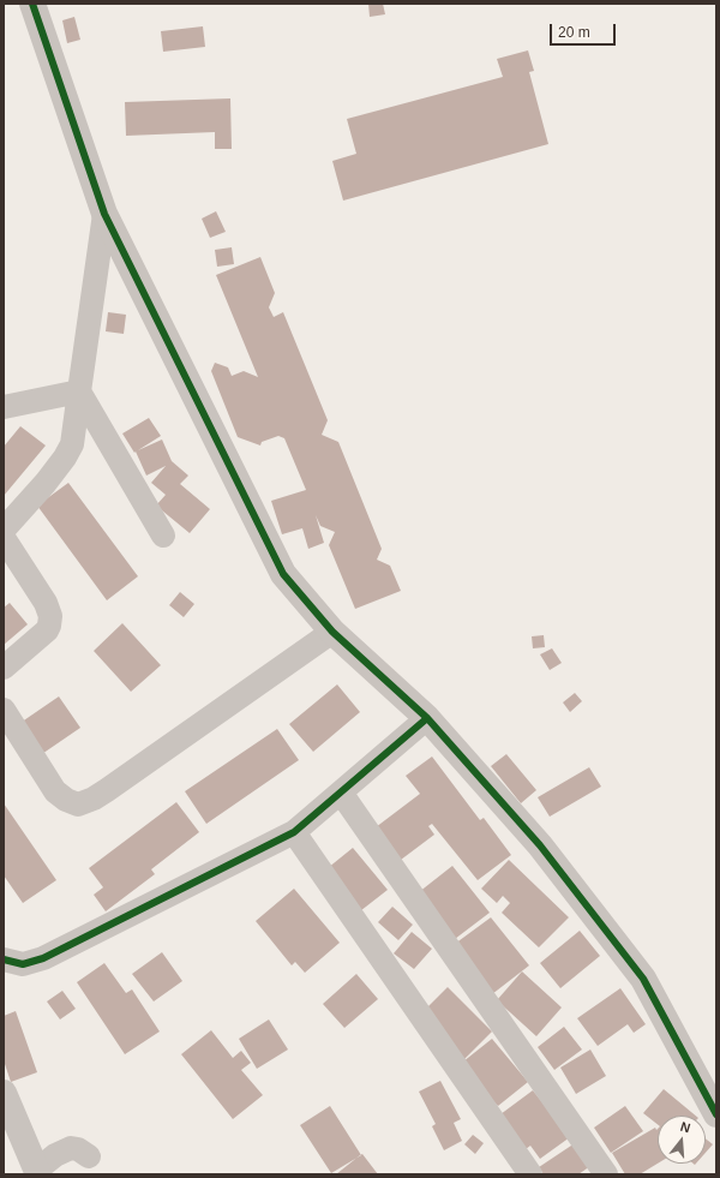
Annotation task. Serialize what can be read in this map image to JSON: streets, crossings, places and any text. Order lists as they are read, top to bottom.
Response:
{
  "scale_bar": "20 m",
  "north": "top"
}
